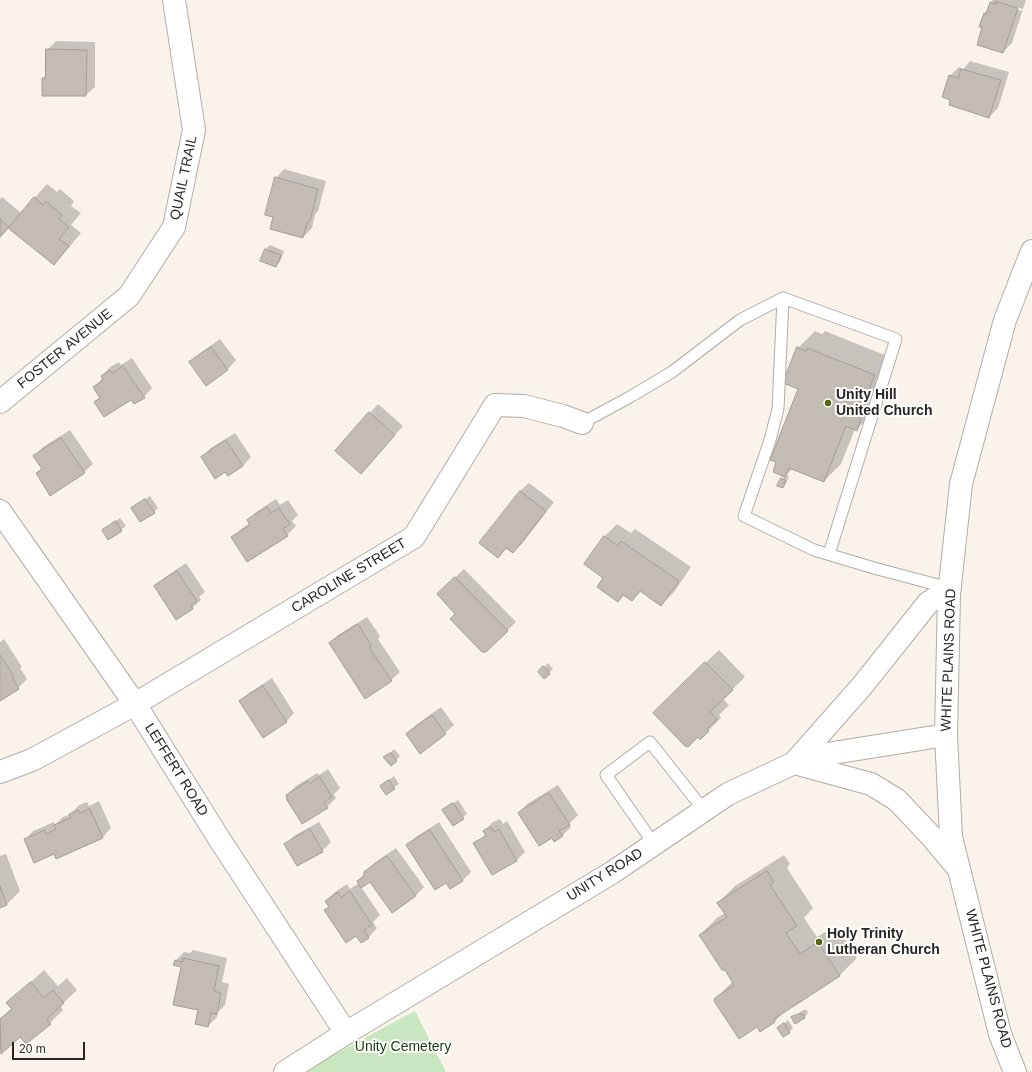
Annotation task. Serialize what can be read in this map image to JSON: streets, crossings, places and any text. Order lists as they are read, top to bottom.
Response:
{
  "streets": {
    "main road": [
      "QUAIL TRAIL",
      "FOSTER AVENUE",
      "CAROLINE STREET",
      "WHITE PLAINS ROAD",
      "LEFFERT ROAD",
      "UNITY ROAD"
    ]
  },
  "crossings": [
    ["QUAIL TRAIL", "FOSTER AVENUE"],
    ["CAROLINE STREET", "LEFFERT ROAD"],
    ["WHITE PLAINS ROAD", "UNITY ROAD"],
    ["LEFFERT ROAD", "UNITY ROAD"]
  ],
  "parks": ["Unity Cemetery"],
  "places": ["Unity Hill United Church", "Holy Trinity Lutheran Church"],
  "scale_bar": "20 m"
}
